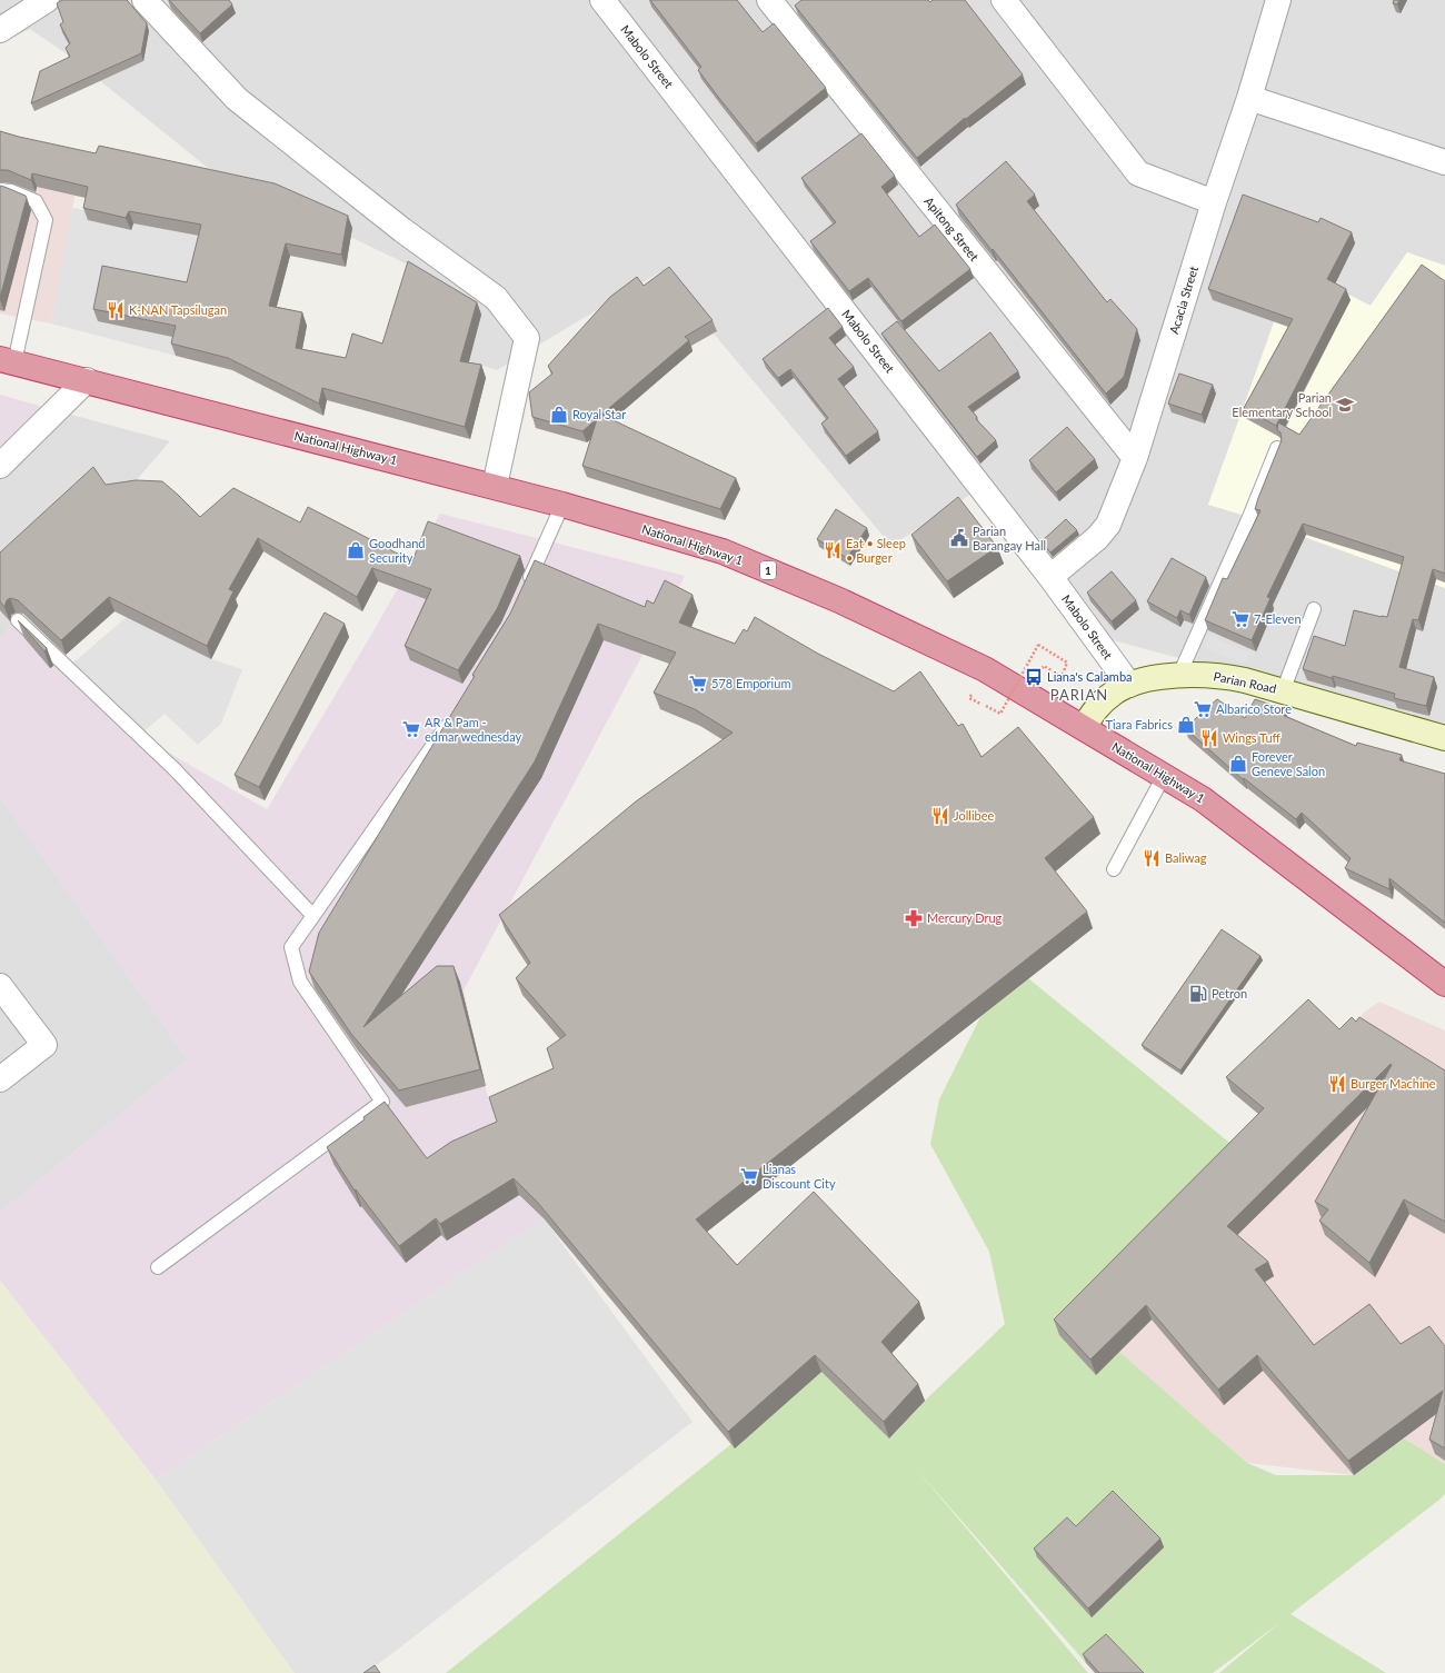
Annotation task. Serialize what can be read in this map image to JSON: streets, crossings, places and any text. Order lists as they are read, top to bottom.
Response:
{
  "streets": {
    "highway": ["National Highway 1", "1"],
    "main road": ["Parian Road"],
    "street": ["Mabolo Street", "Apitong Street", "Acacia Street"]
  },
  "crossings": [
    ["Mabolo Street", "Acacia Street"],
    ["Mabolo Street", "Parian Road"],
    ["Apitong Street", "Acacia Street"],
    ["National Highway 1", "Parian Road"]
  ],
  "districts": ["PARIAN"],
  "places": {
    "restaurant": [
      "K-NAN Tapsilugan",
      "Eat • Sleep • Burger",
      "Wings Tuff",
      "Jollibee",
      "Baliwag",
      "Burger Machine"
    ],
    "school or university": ["Parian Elementary School"],
    "shop": [
      "Royal Star",
      "Goodhand Security",
      "Tiara Fabrics",
      "Forever Geneve Salon"
    ],
    "public building": ["Parian Barangay Hall"],
    "supermarket": [
      "7-Eleven",
      "578 Emporium",
      "Albarico Store",
      "AR & Pam - edmar wednesday",
      "Lianas Discount City"
    ],
    "bus stop": ["Liana's Calamba"],
    "pharmacy": ["Mercury Drug"],
    "fuel station": ["Petron"]
  }
}
